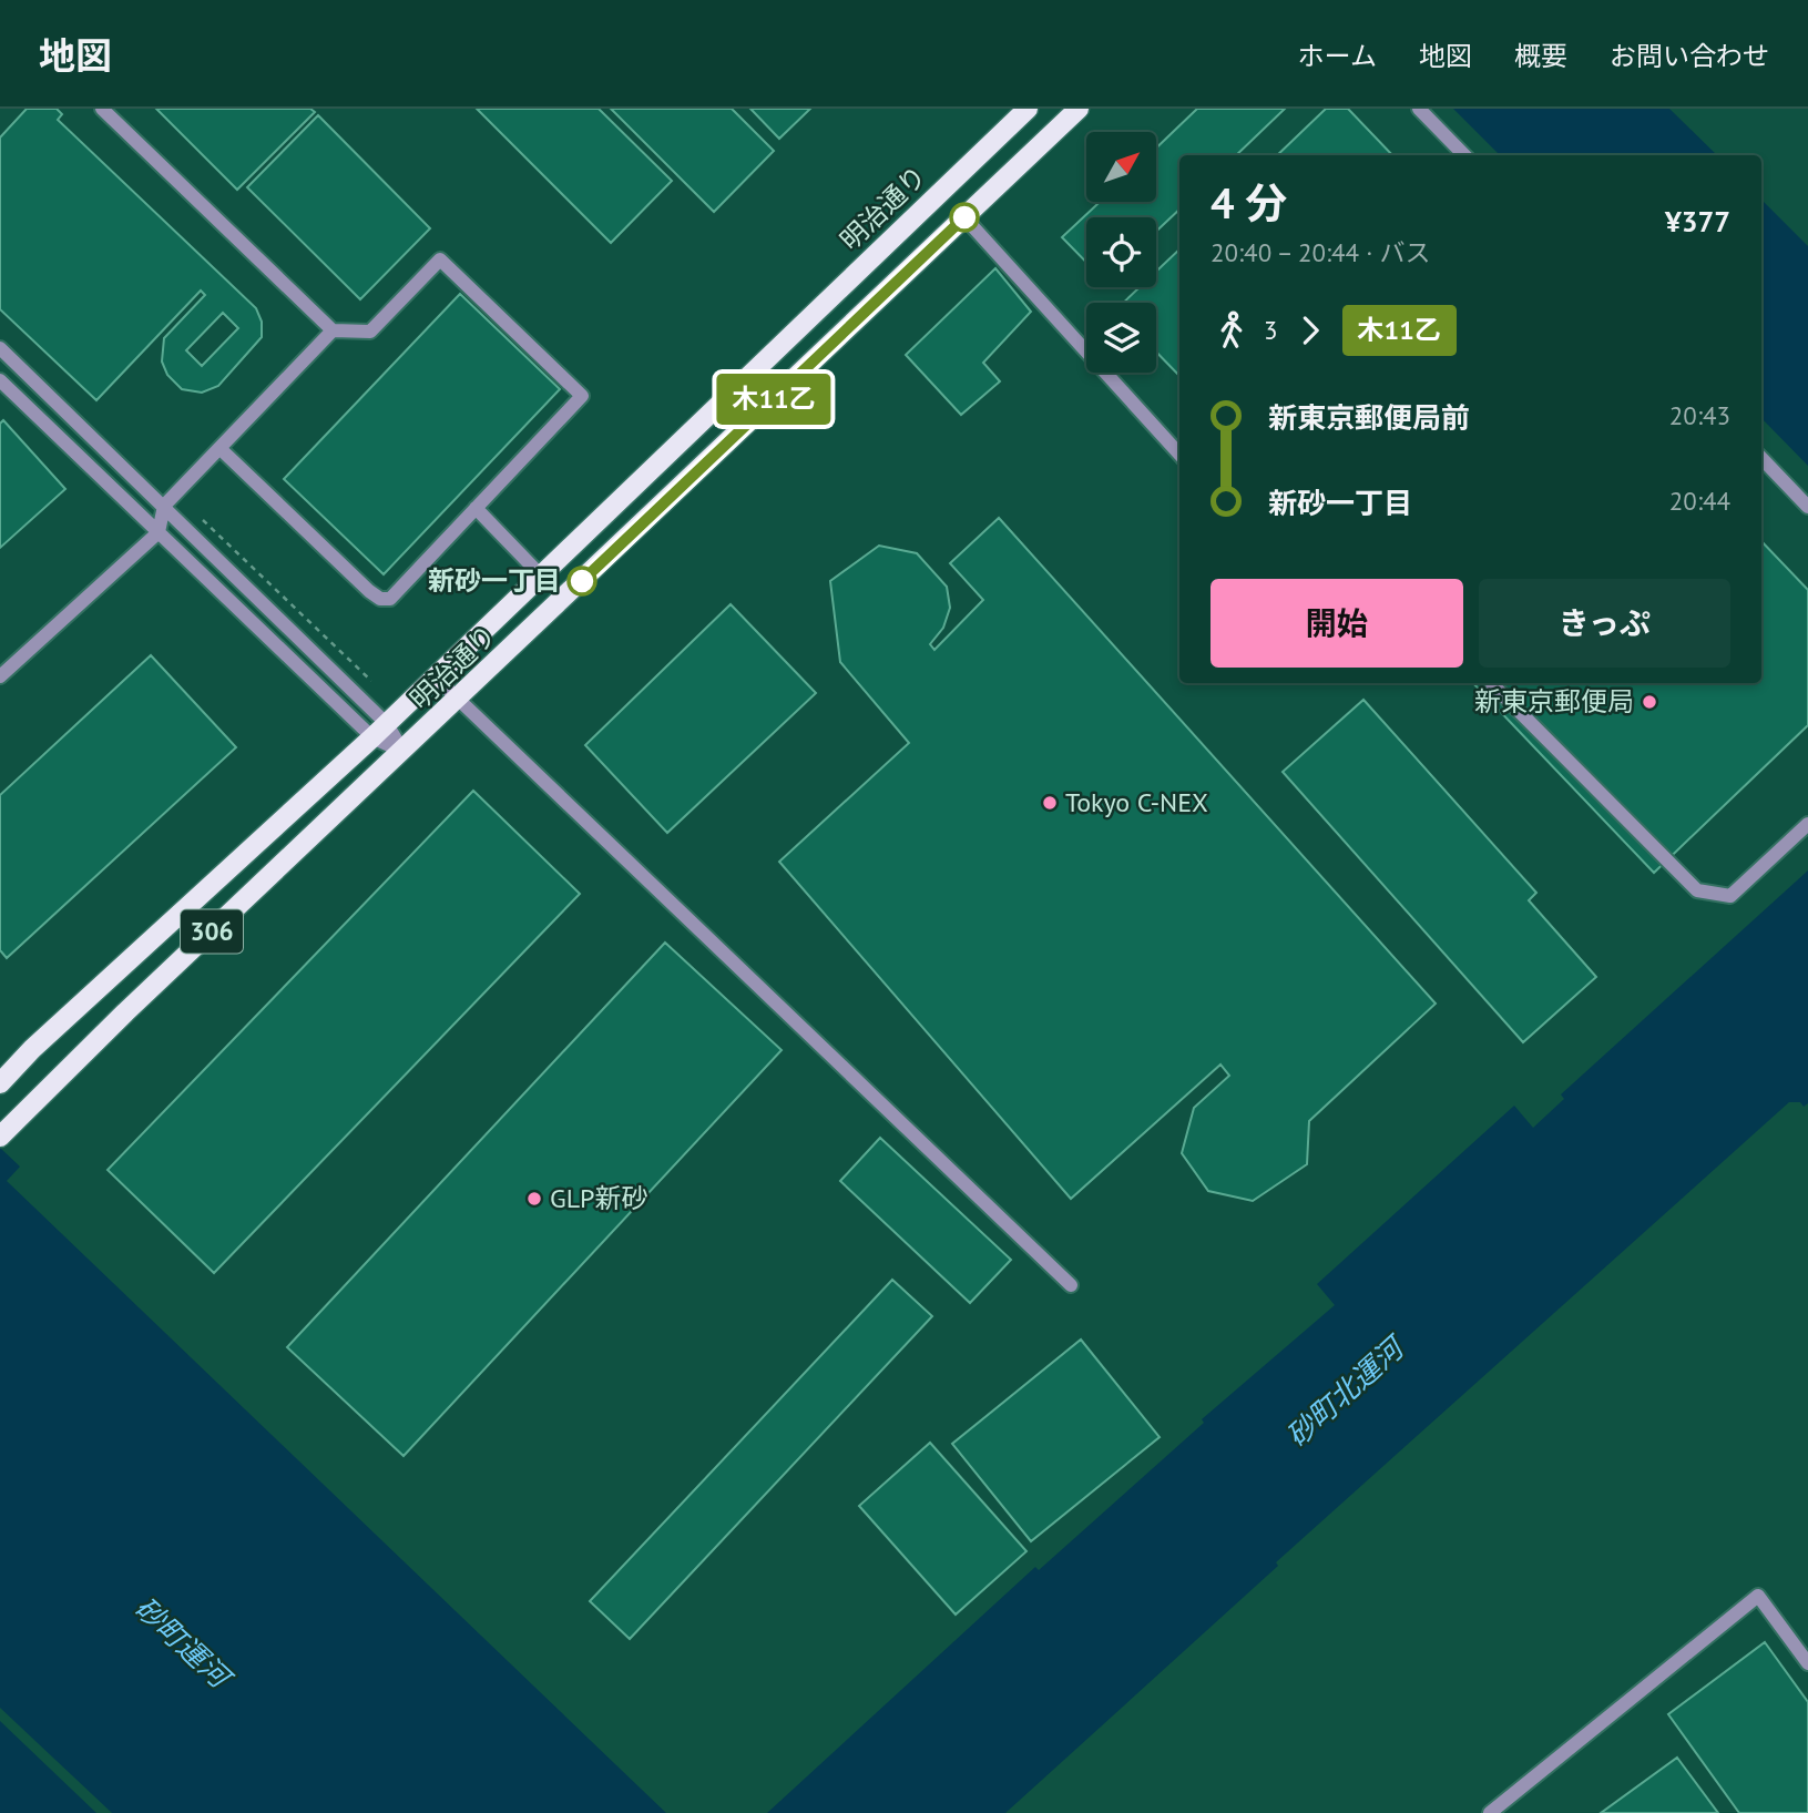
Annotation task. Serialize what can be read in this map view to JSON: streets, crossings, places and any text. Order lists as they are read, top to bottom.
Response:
{
  "streets": {
    "main road": ["明治通り", "306"]
  },
  "water": ["砂町北運河", "砂町運河"],
  "places": [
    "新砂一丁目",
    "新東京郵便局",
    "Tokyo C-NEX",
    "GLP新砂"
  ],
  "lines": ["bus line 木11乙"],
  "north": "top right",
  "page": {
    "header": "地図",
    "nav": [
      "ホーム",
      "地図",
      "概要",
      "お問い合わせ"
    ],
    "on_map": "木11乙",
    "heading": ["4 分", "20:40 – 20:44 · バス", "¥377"],
    "legs": ["3", "木11乙"],
    "list": [
      {
        "name": "新東京郵便局前",
        "value": "20:43"
      },
      {
        "name": "新砂一丁目",
        "value": "20:44"
      }
    ],
    "buttons": ["開始", "きっぷ"]
  }
}
